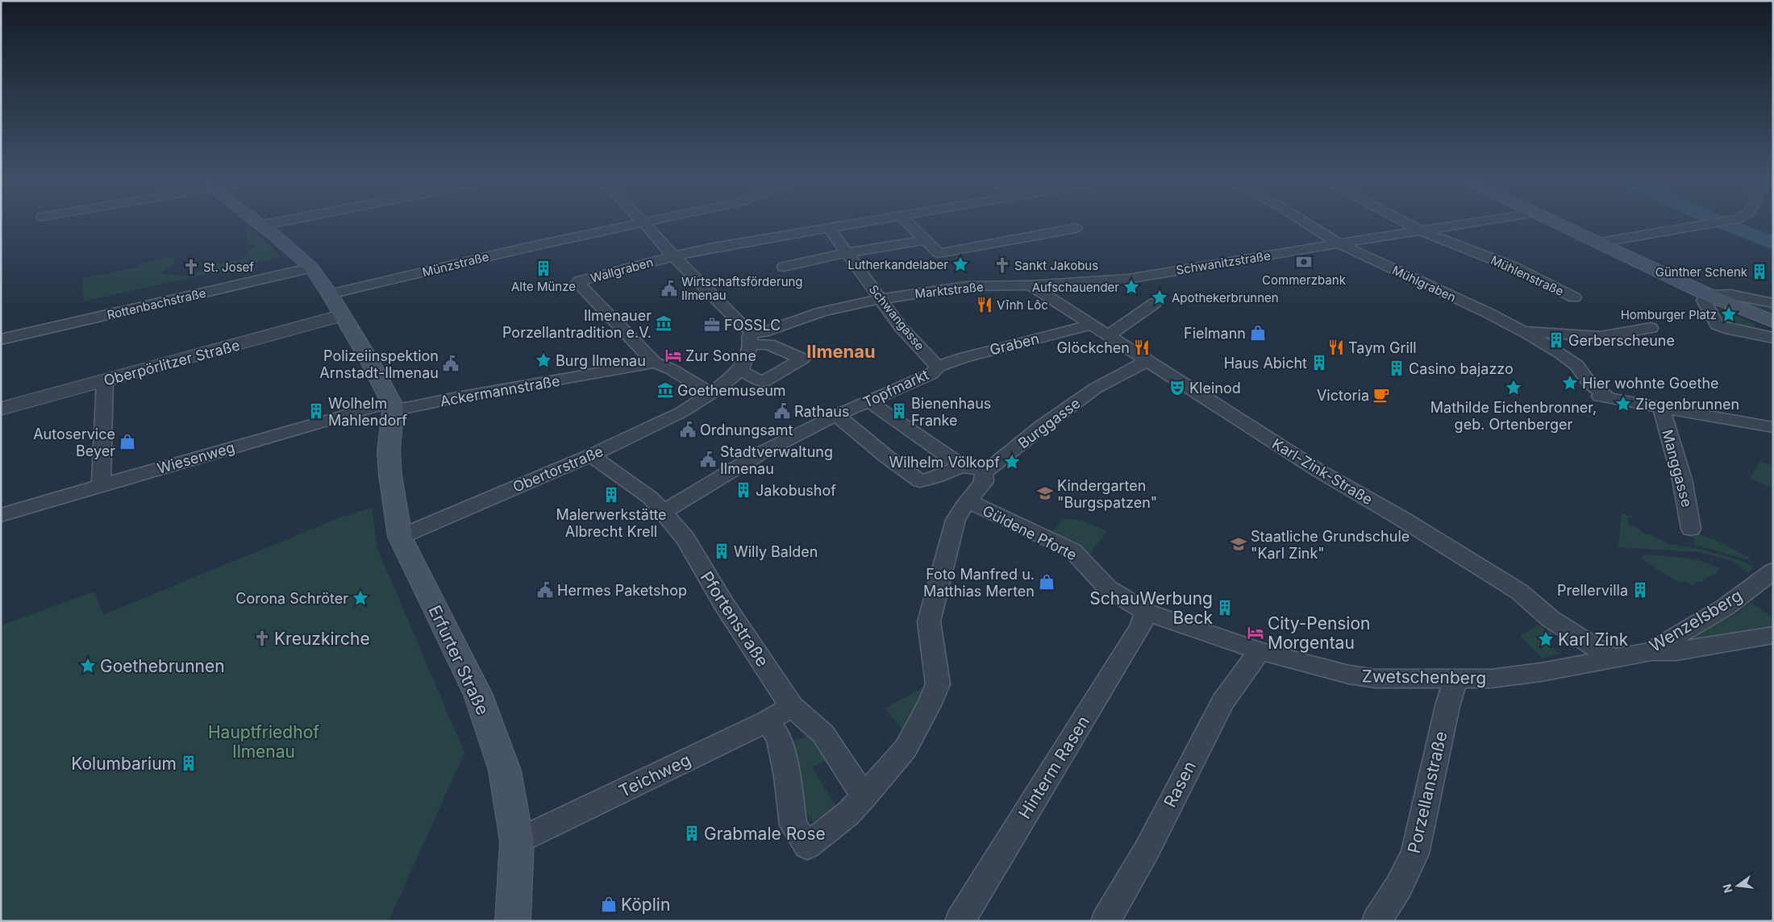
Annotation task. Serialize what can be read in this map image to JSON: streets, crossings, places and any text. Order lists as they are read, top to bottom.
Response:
{
  "streets": {
    "main road": ["Erfurter Straße"],
    "street": [
      "Schwanitzstraße",
      "Münzstraße",
      "Wallgraben",
      "Mühlenstraße",
      "Mühlgraben",
      "Marktstraße",
      "Rottenbachstraße",
      "Schwangasse",
      "Graben",
      "Oberpörlitzer Straße",
      "Topfmarkt",
      "Ackermannstraße",
      "Burggasse",
      "Wiesenweg",
      "Manggasse",
      "Obertorstraße",
      "Karl-Zink-Straße",
      "Güldene Pforte",
      "Pfortenstraße",
      "Wenzelsberg",
      "Zwetschenberg",
      "Hinterm Rasen",
      "Teichweg",
      "Rasen",
      "Porzellanstraße"
    ]
  },
  "crossings": [
    ["Schwanitzstraße", "Mühlenstraße"],
    ["Schwanitzstraße", "Mühlgraben"],
    ["Schwanitzstraße", "Marktstraße"],
    ["Wallgraben", "Ackermannstraße"],
    ["Wallgraben", "Obertorstraße"],
    ["Mühlgraben", "Manggasse"],
    ["Marktstraße", "Schwangasse"],
    ["Marktstraße", "Karl-Zink-Straße"],
    ["Schwangasse", "Graben"],
    ["Schwangasse", "Topfmarkt"],
    ["Graben", "Topfmarkt"],
    ["Graben", "Karl-Zink-Straße"],
    ["Topfmarkt", "Pfortenstraße"],
    ["Ackermannstraße", "Wiesenweg"],
    ["Ackermannstraße", "Erfurter Straße"],
    ["Burggasse", "Karl-Zink-Straße"],
    ["Burggasse", "Güldene Pforte"],
    ["Wiesenweg", "Erfurter Straße"],
    ["Obertorstraße", "Pfortenstraße"],
    ["Obertorstraße", "Erfurter Straße"],
    ["Karl-Zink-Straße", "Wenzelsberg"],
    ["Karl-Zink-Straße", "Zwetschenberg"],
    ["Güldene Pforte", "Zwetschenberg"],
    ["Güldene Pforte", "Hinterm Rasen"],
    ["Pfortenstraße", "Teichweg"],
    ["Wenzelsberg", "Zwetschenberg"],
    ["Erfurter Straße", "Teichweg"],
    ["Zwetschenberg", "Hinterm Rasen"],
    ["Zwetschenberg", "Rasen"],
    ["Zwetschenberg", "Porzellanstraße"]
  ],
  "districts": ["Ilmenau"],
  "parks": ["Hauptfriedhof Ilmenau"],
  "places": {
    "bank": ["Commerzbank"],
    "place": [
      "Lutherkandelaber",
      "Aufschauender",
      "Apothekerbrunnen",
      "Homburger Platz",
      "Burg Ilmenau",
      "Hier wohnte Goethe",
      "Mathilde Eichenbronner, geb. Ortenberger",
      "Ziegenbrunnen",
      "Wilhelm Völkopf",
      "Corona Schröter",
      "Karl Zink",
      "Goethebrunnen"
    ],
    "church": ["Sankt Jakobus", "St. Josef", "Kreuzkirche"],
    "building": [
      "Alte Münze",
      "Günther Schenk",
      "Gerberscheune",
      "Haus Abicht",
      "Casino bajazzo",
      "Wolhelm Mahlendorf",
      "Bienenhaus Franke",
      "Jakobushof",
      "Malerwerkstätte Albrecht Krell",
      "Willy Balden",
      "Prellervilla",
      "SchauWerbung Beck",
      "Kolumbarium",
      "Grabmale Rose"
    ],
    "public building": [
      "Wirtschaftsförderung Ilmenau",
      "Polizeiinspektion Arnstadt-Ilmenau",
      "Rathaus",
      "Ordnungsamt",
      "Stadtverwaltung Ilmenau",
      "Hermes Paketshop"
    ],
    "restaurant": ["Vĩnh Lôc", "Glöckchen", "Taym Grill"],
    "museum": ["Ilmenauer Porzellantradition e.V.", "Goethemuseum"],
    "office": ["FOSSLC"],
    "shop": [
      "Fielmann",
      "Autoservice Beyer",
      "Foto Manfred u. Matthias Merten",
      "Köplin"
    ],
    "hotel": ["Zur Sonne", "City-Pension Morgentau"],
    "theatre": ["Kleinod"],
    "cafe": ["Victoria"],
    "school or university": ["Kindergarten \"Burgspatzen\"", "Staatliche Grundschule \"Karl Zink\""]
  },
  "north": "left"
}
